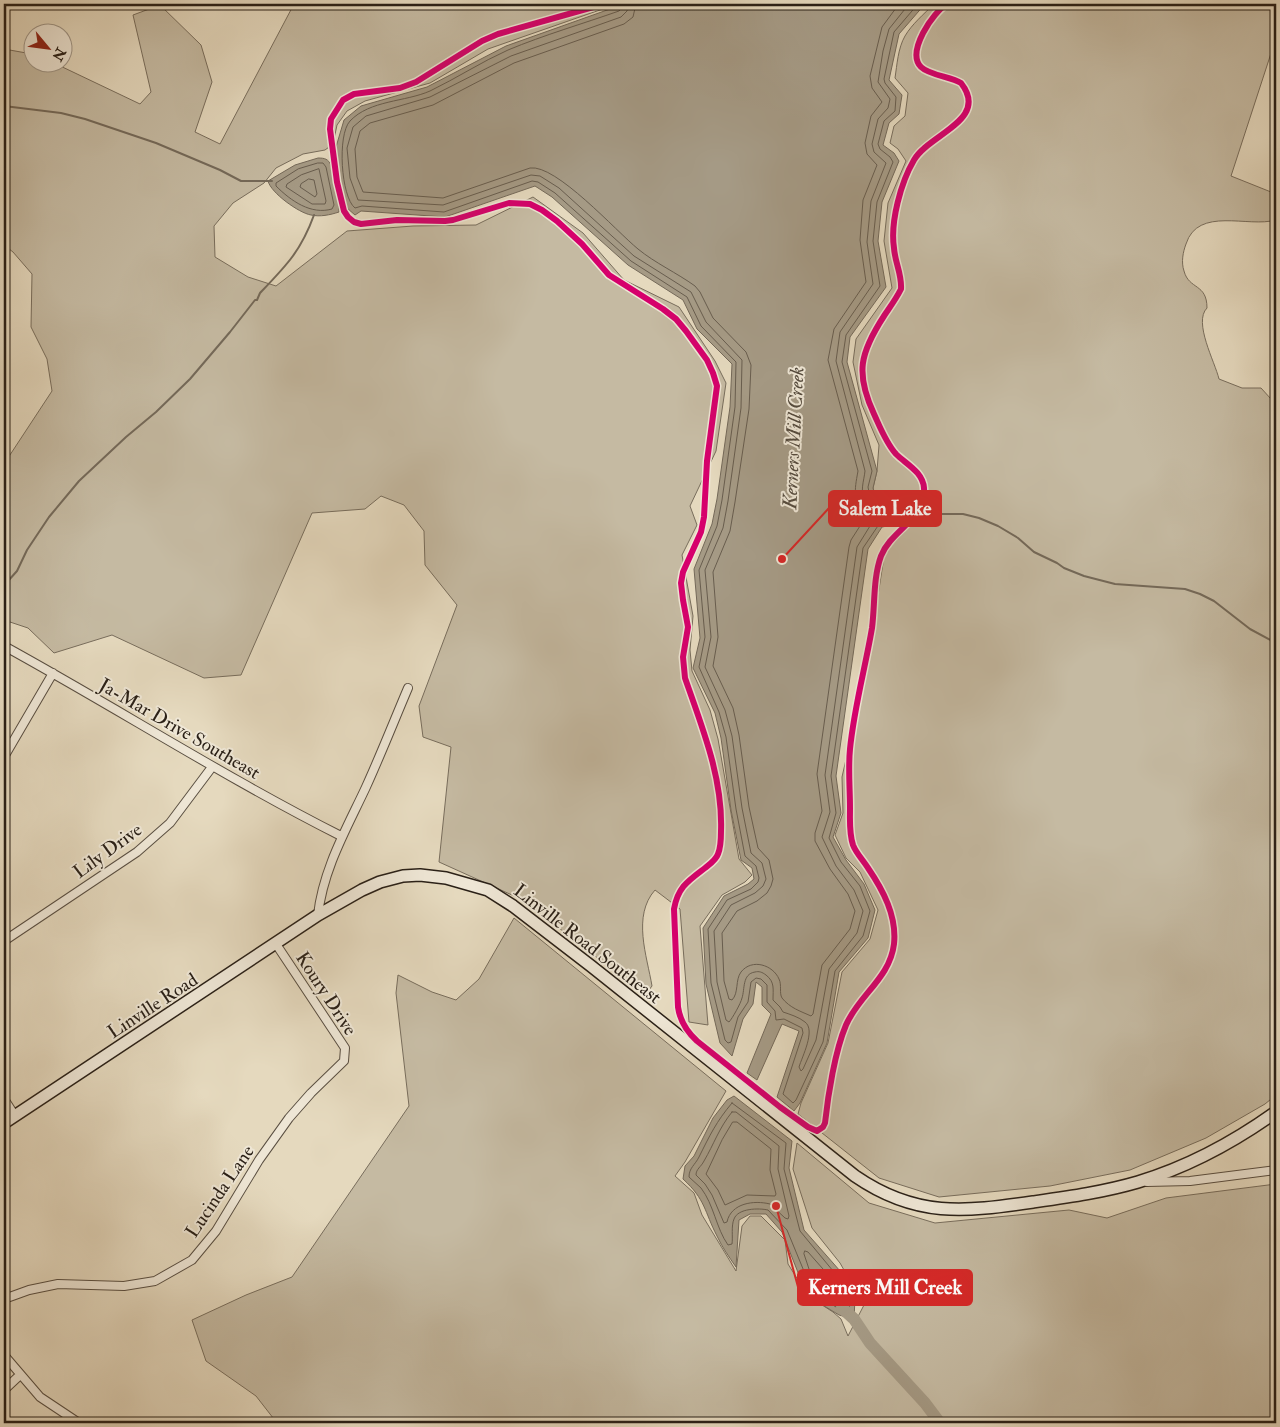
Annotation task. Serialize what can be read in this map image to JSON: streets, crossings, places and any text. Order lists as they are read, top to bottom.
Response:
{
  "streets": {
    "main road": ["Linville Road Southeast", "Linville Road"],
    "street": [
      "Ja-Mar Drive Southeast",
      "Lily Drive",
      "Koury Drive",
      "Lucinda Lane"
    ]
  },
  "crossings": [
    ["Ja-Mar Drive Southeast", "Lily Drive"],
    ["Linville Road Southeast", "Linville Road"],
    ["Koury Drive", "Linville Road"],
    ["Koury Drive", "Lucinda Lane"]
  ],
  "water": ["Kerners Mill Creek"],
  "places": ["Salem Lake", "Kerners Mill Creek"],
  "north": "bottom right"
}
